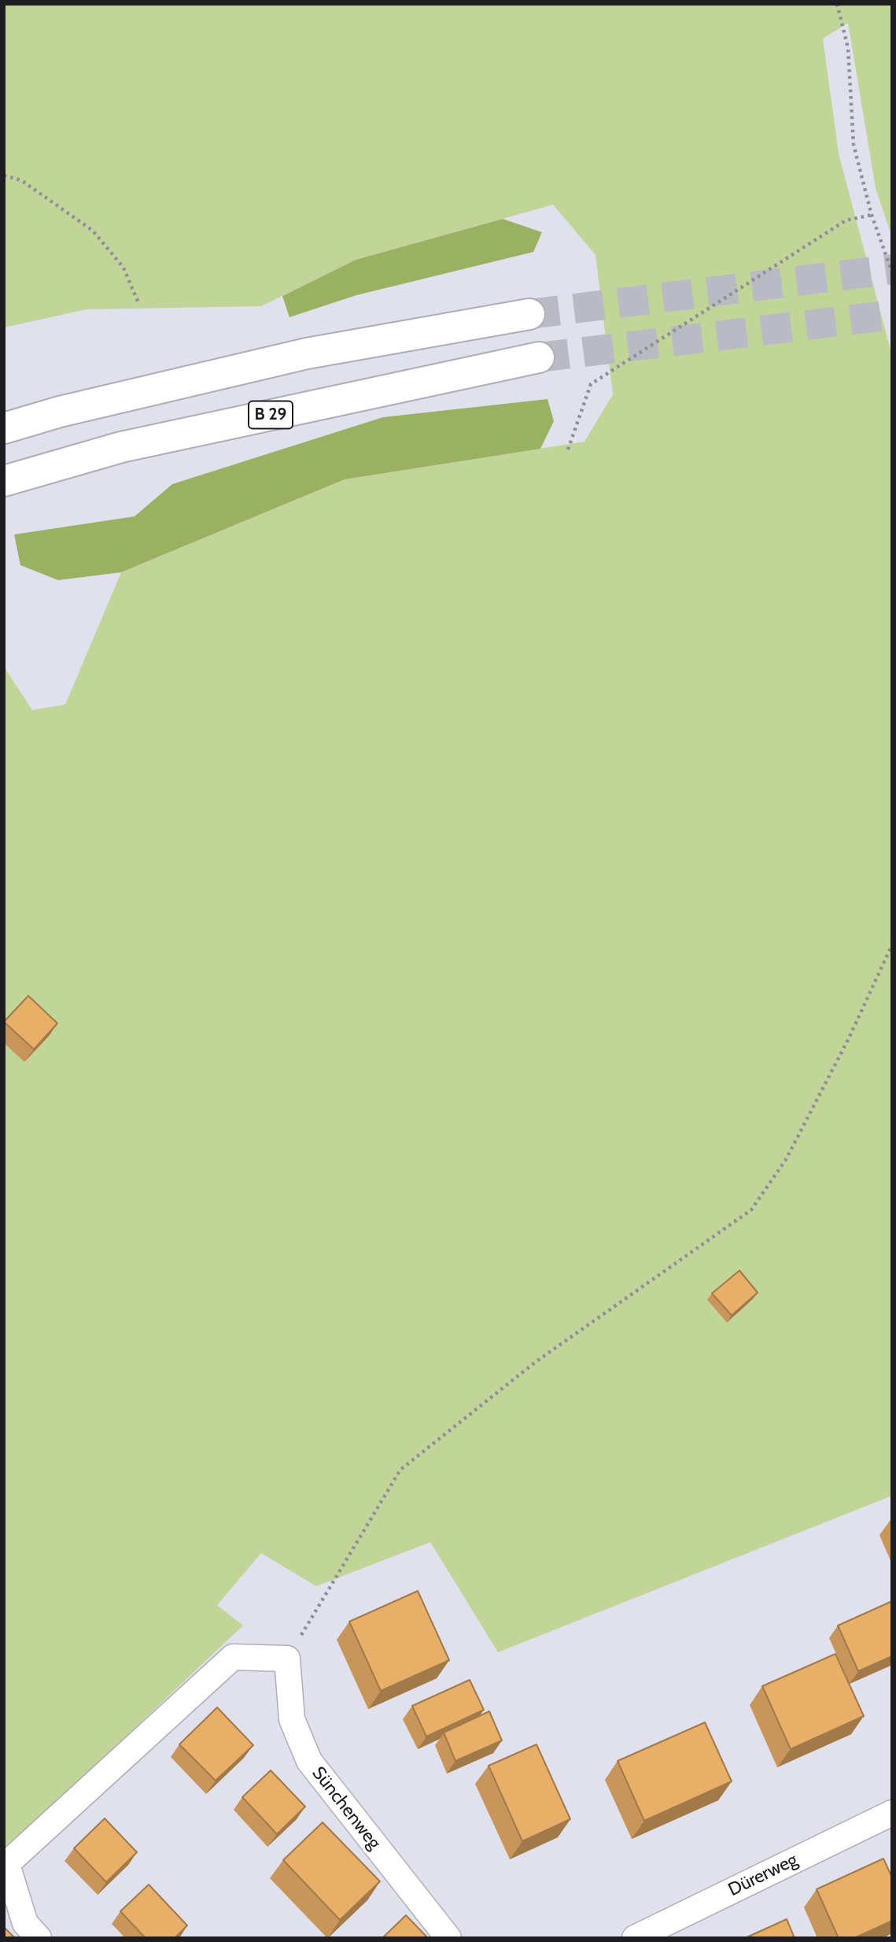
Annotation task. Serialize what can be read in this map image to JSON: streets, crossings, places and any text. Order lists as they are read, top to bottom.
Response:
{
  "streets": {
    "highway": ["B 29"],
    "street": ["Sünchenweg", "Dürerweg"]
  }
}
